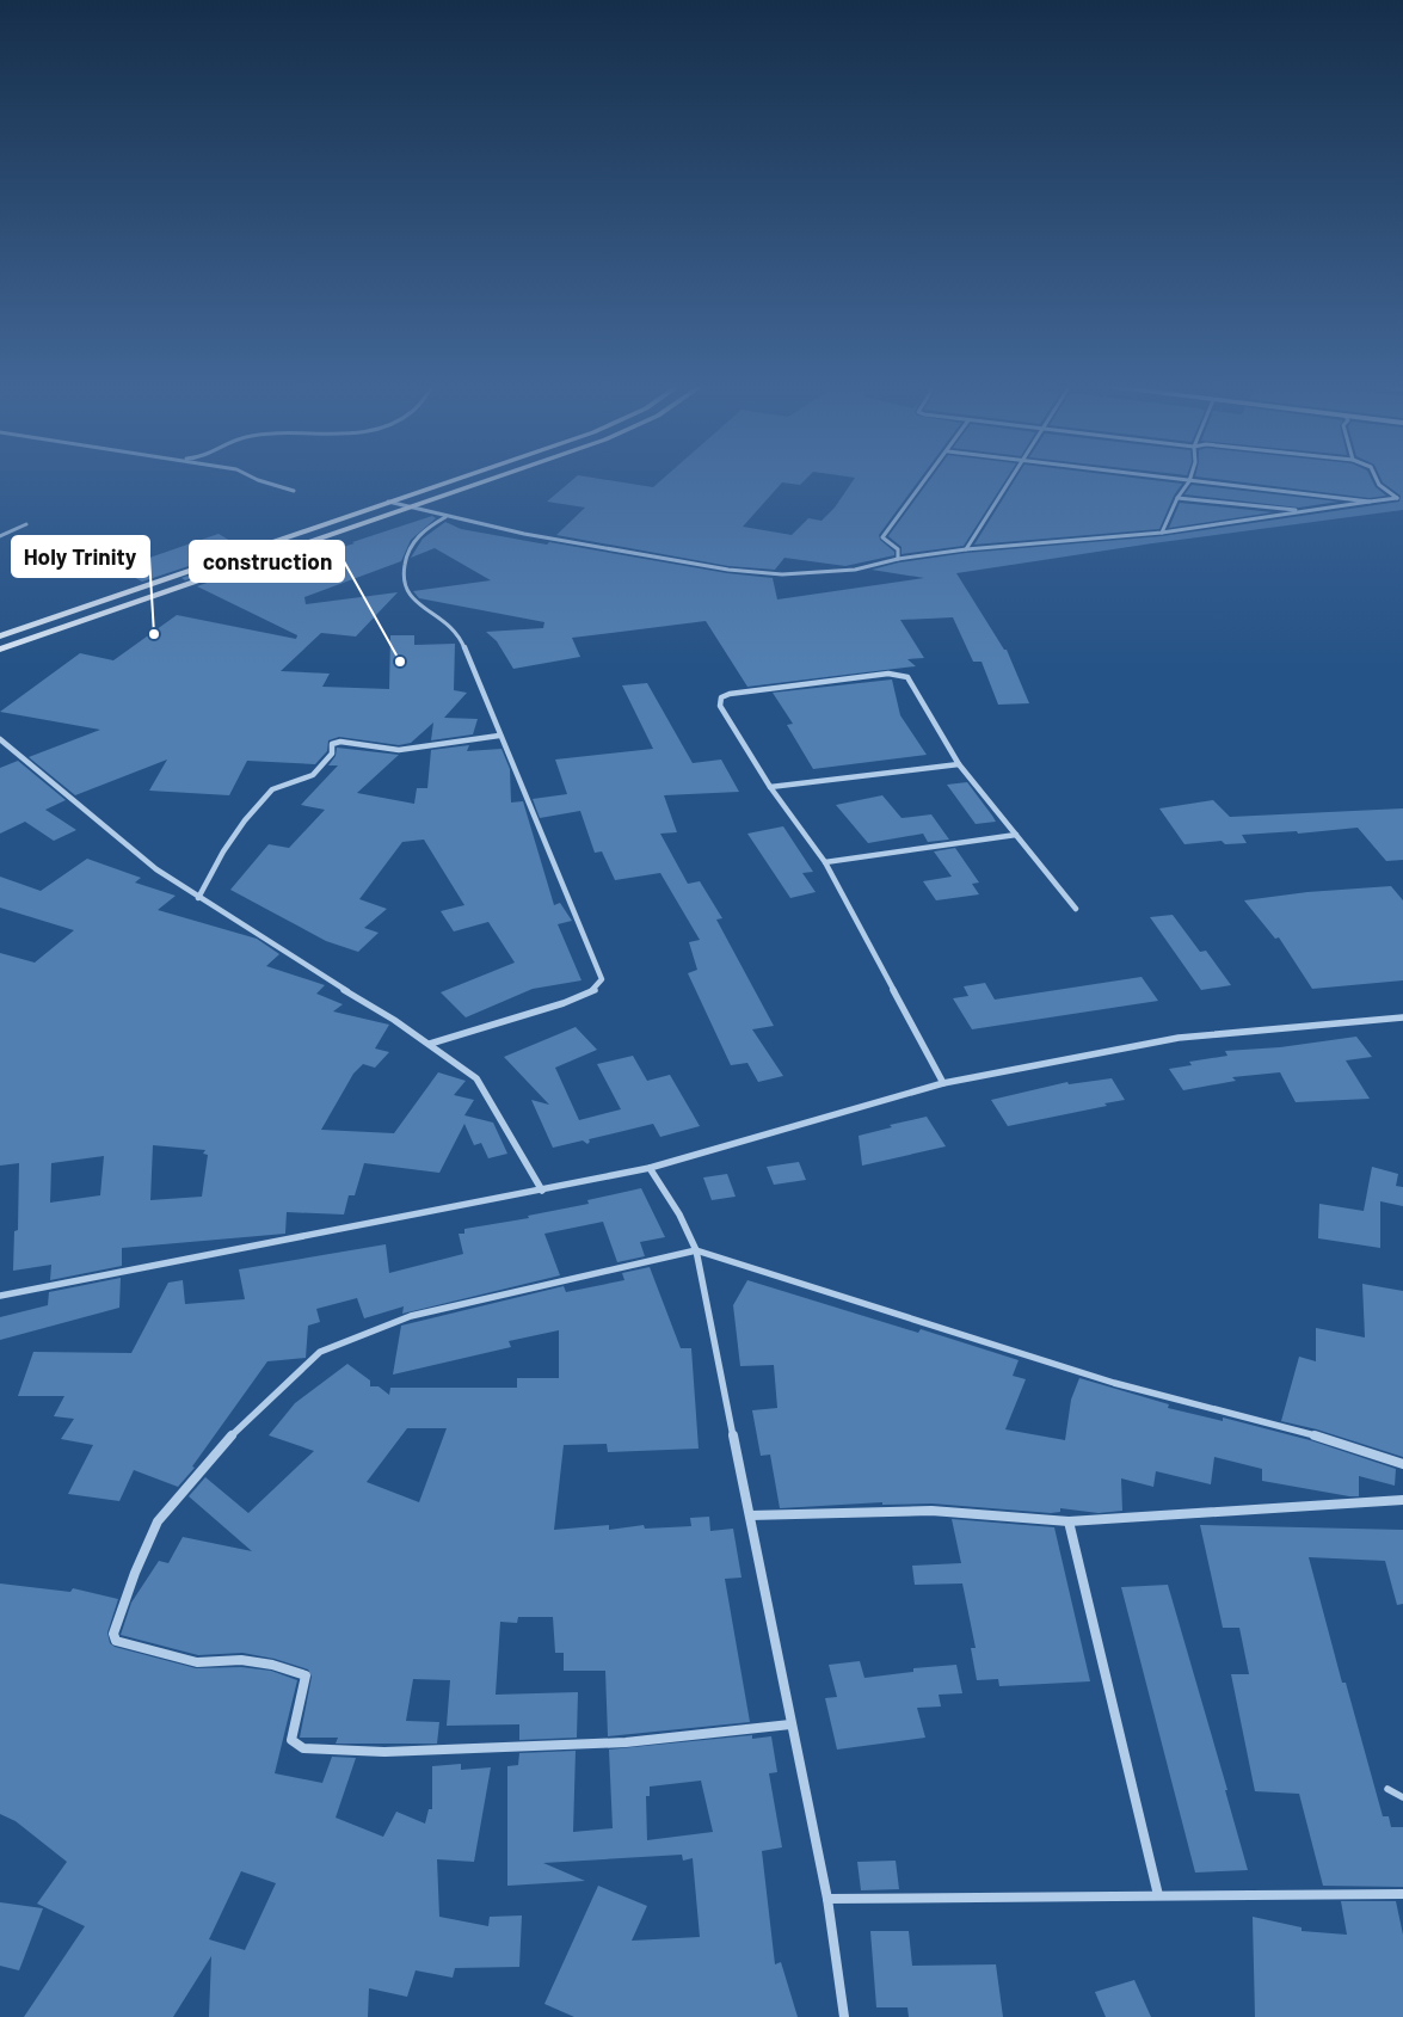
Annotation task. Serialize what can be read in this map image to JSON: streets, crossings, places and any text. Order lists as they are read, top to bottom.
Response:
{
  "places": ["Holy Trinity", "construction"]
}
